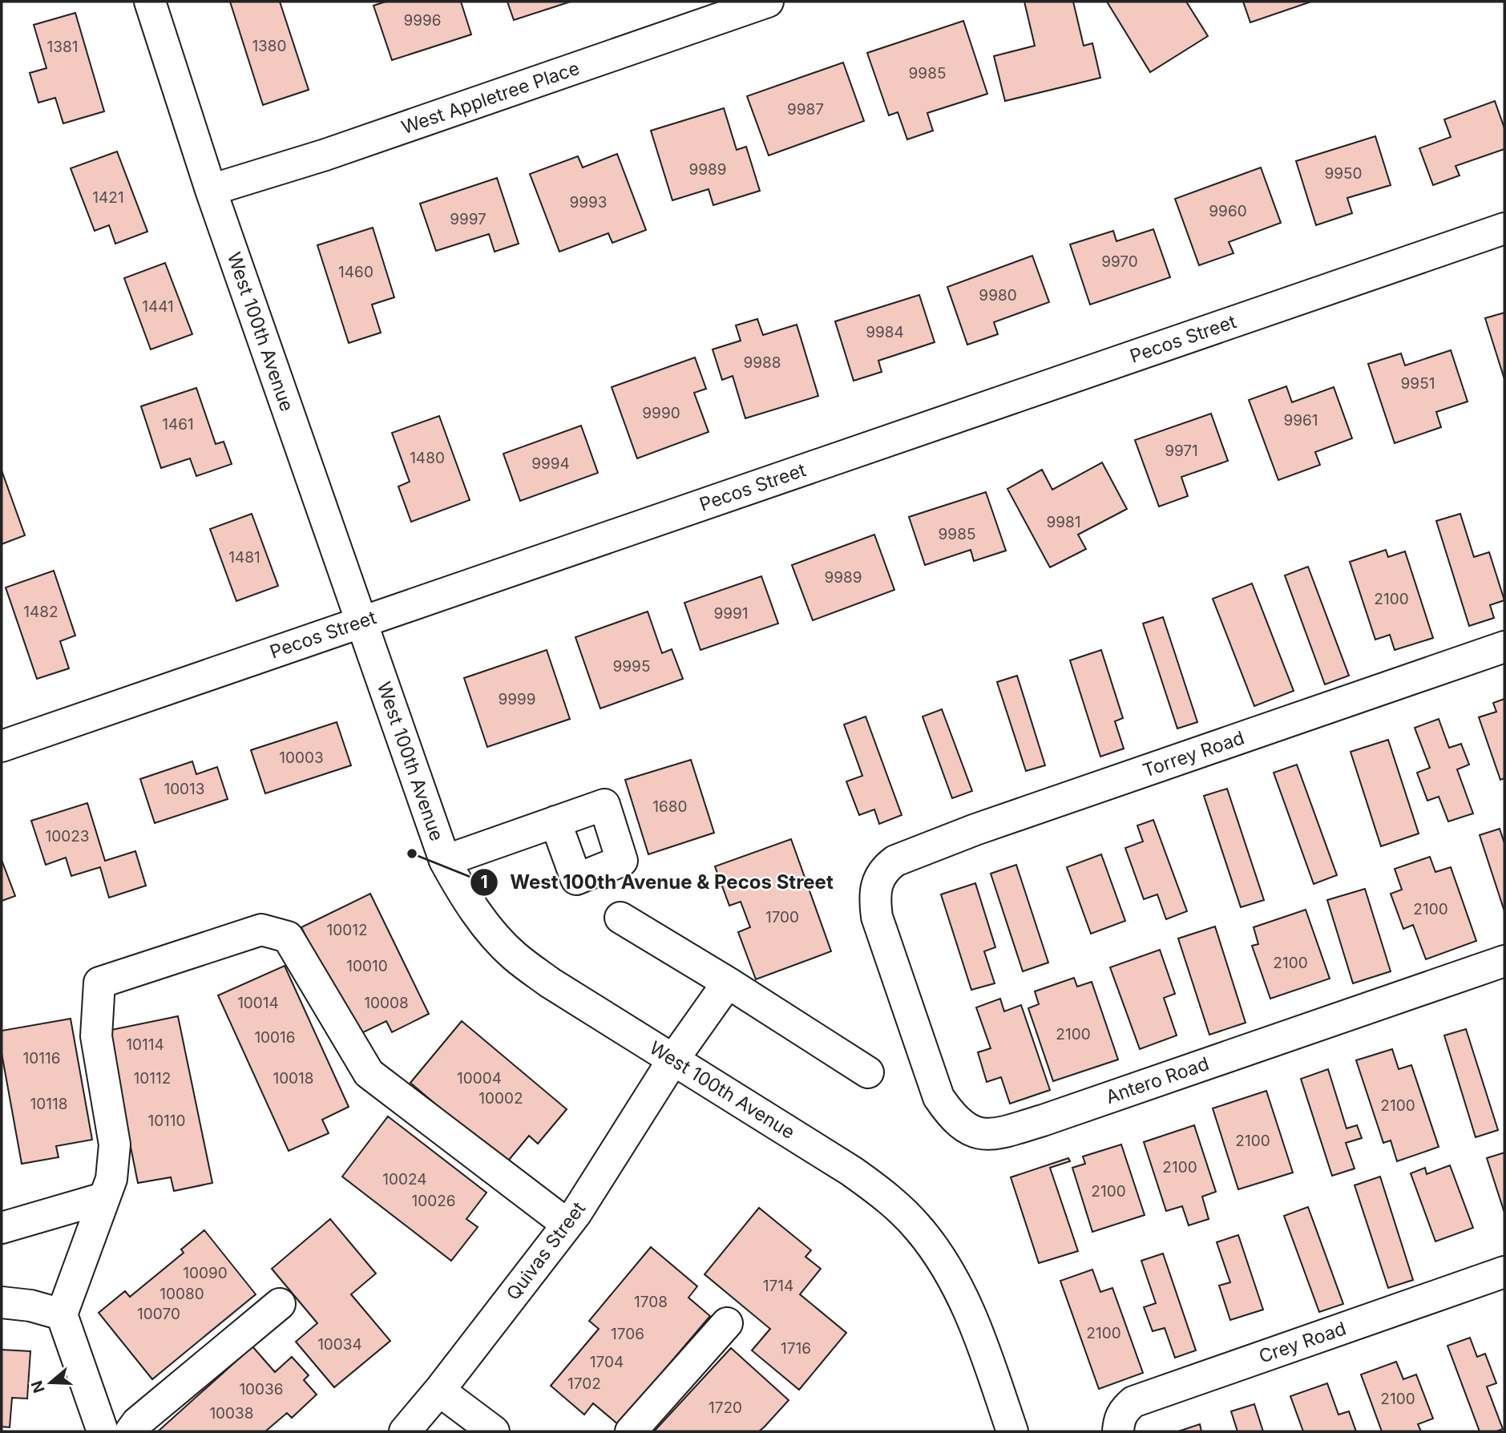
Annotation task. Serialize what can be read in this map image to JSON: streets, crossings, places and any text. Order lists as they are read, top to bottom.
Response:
{
  "streets": {
    "street": [
      "West Appletree Place",
      "West 100th Avenue",
      "Pecos Street",
      "Torrey Road",
      "Antero Road",
      "Quivas Street",
      "Crey Road"
    ]
  },
  "crossings": [
    ["West Appletree Place", "West 100th Avenue"],
    ["West 100th Avenue", "Pecos Street"],
    ["West 100th Avenue", "Quivas Street"],
    ["Torrey Road", "Antero Road"]
  ],
  "places": ["West 100th Avenue & Pecos Street"],
  "house_numbers": [
    "9996",
    "1380",
    "1381",
    "9985",
    "9987",
    "9989",
    "9950",
    "1421",
    "9993",
    "9960",
    "9997",
    "9970",
    "1460",
    "9980",
    "1441",
    "9984",
    "9988",
    "9951",
    "9990",
    "9961",
    "1461",
    "9971",
    "1480",
    "9994",
    "9981",
    "9985",
    "1481",
    "9989",
    "2100",
    "1482",
    "9991",
    "9995",
    "9999",
    "10003",
    "10013",
    "1680",
    "10023",
    "2100",
    "1700",
    "10012",
    "2100",
    "10010",
    "10014",
    "10008",
    "2100",
    "10016",
    "10114",
    "10116",
    "10112",
    "10018",
    "10004",
    "10002",
    "10118",
    "2100",
    "10110",
    "2100",
    "2100",
    "10024",
    "2100",
    "10026",
    "10090",
    "1714",
    "10080",
    "1708",
    "10070",
    "2100",
    "1706",
    "10034",
    "1716",
    "1704",
    "1702",
    "10036",
    "2100",
    "1720",
    "10038"
  ],
  "north": "left"
}
